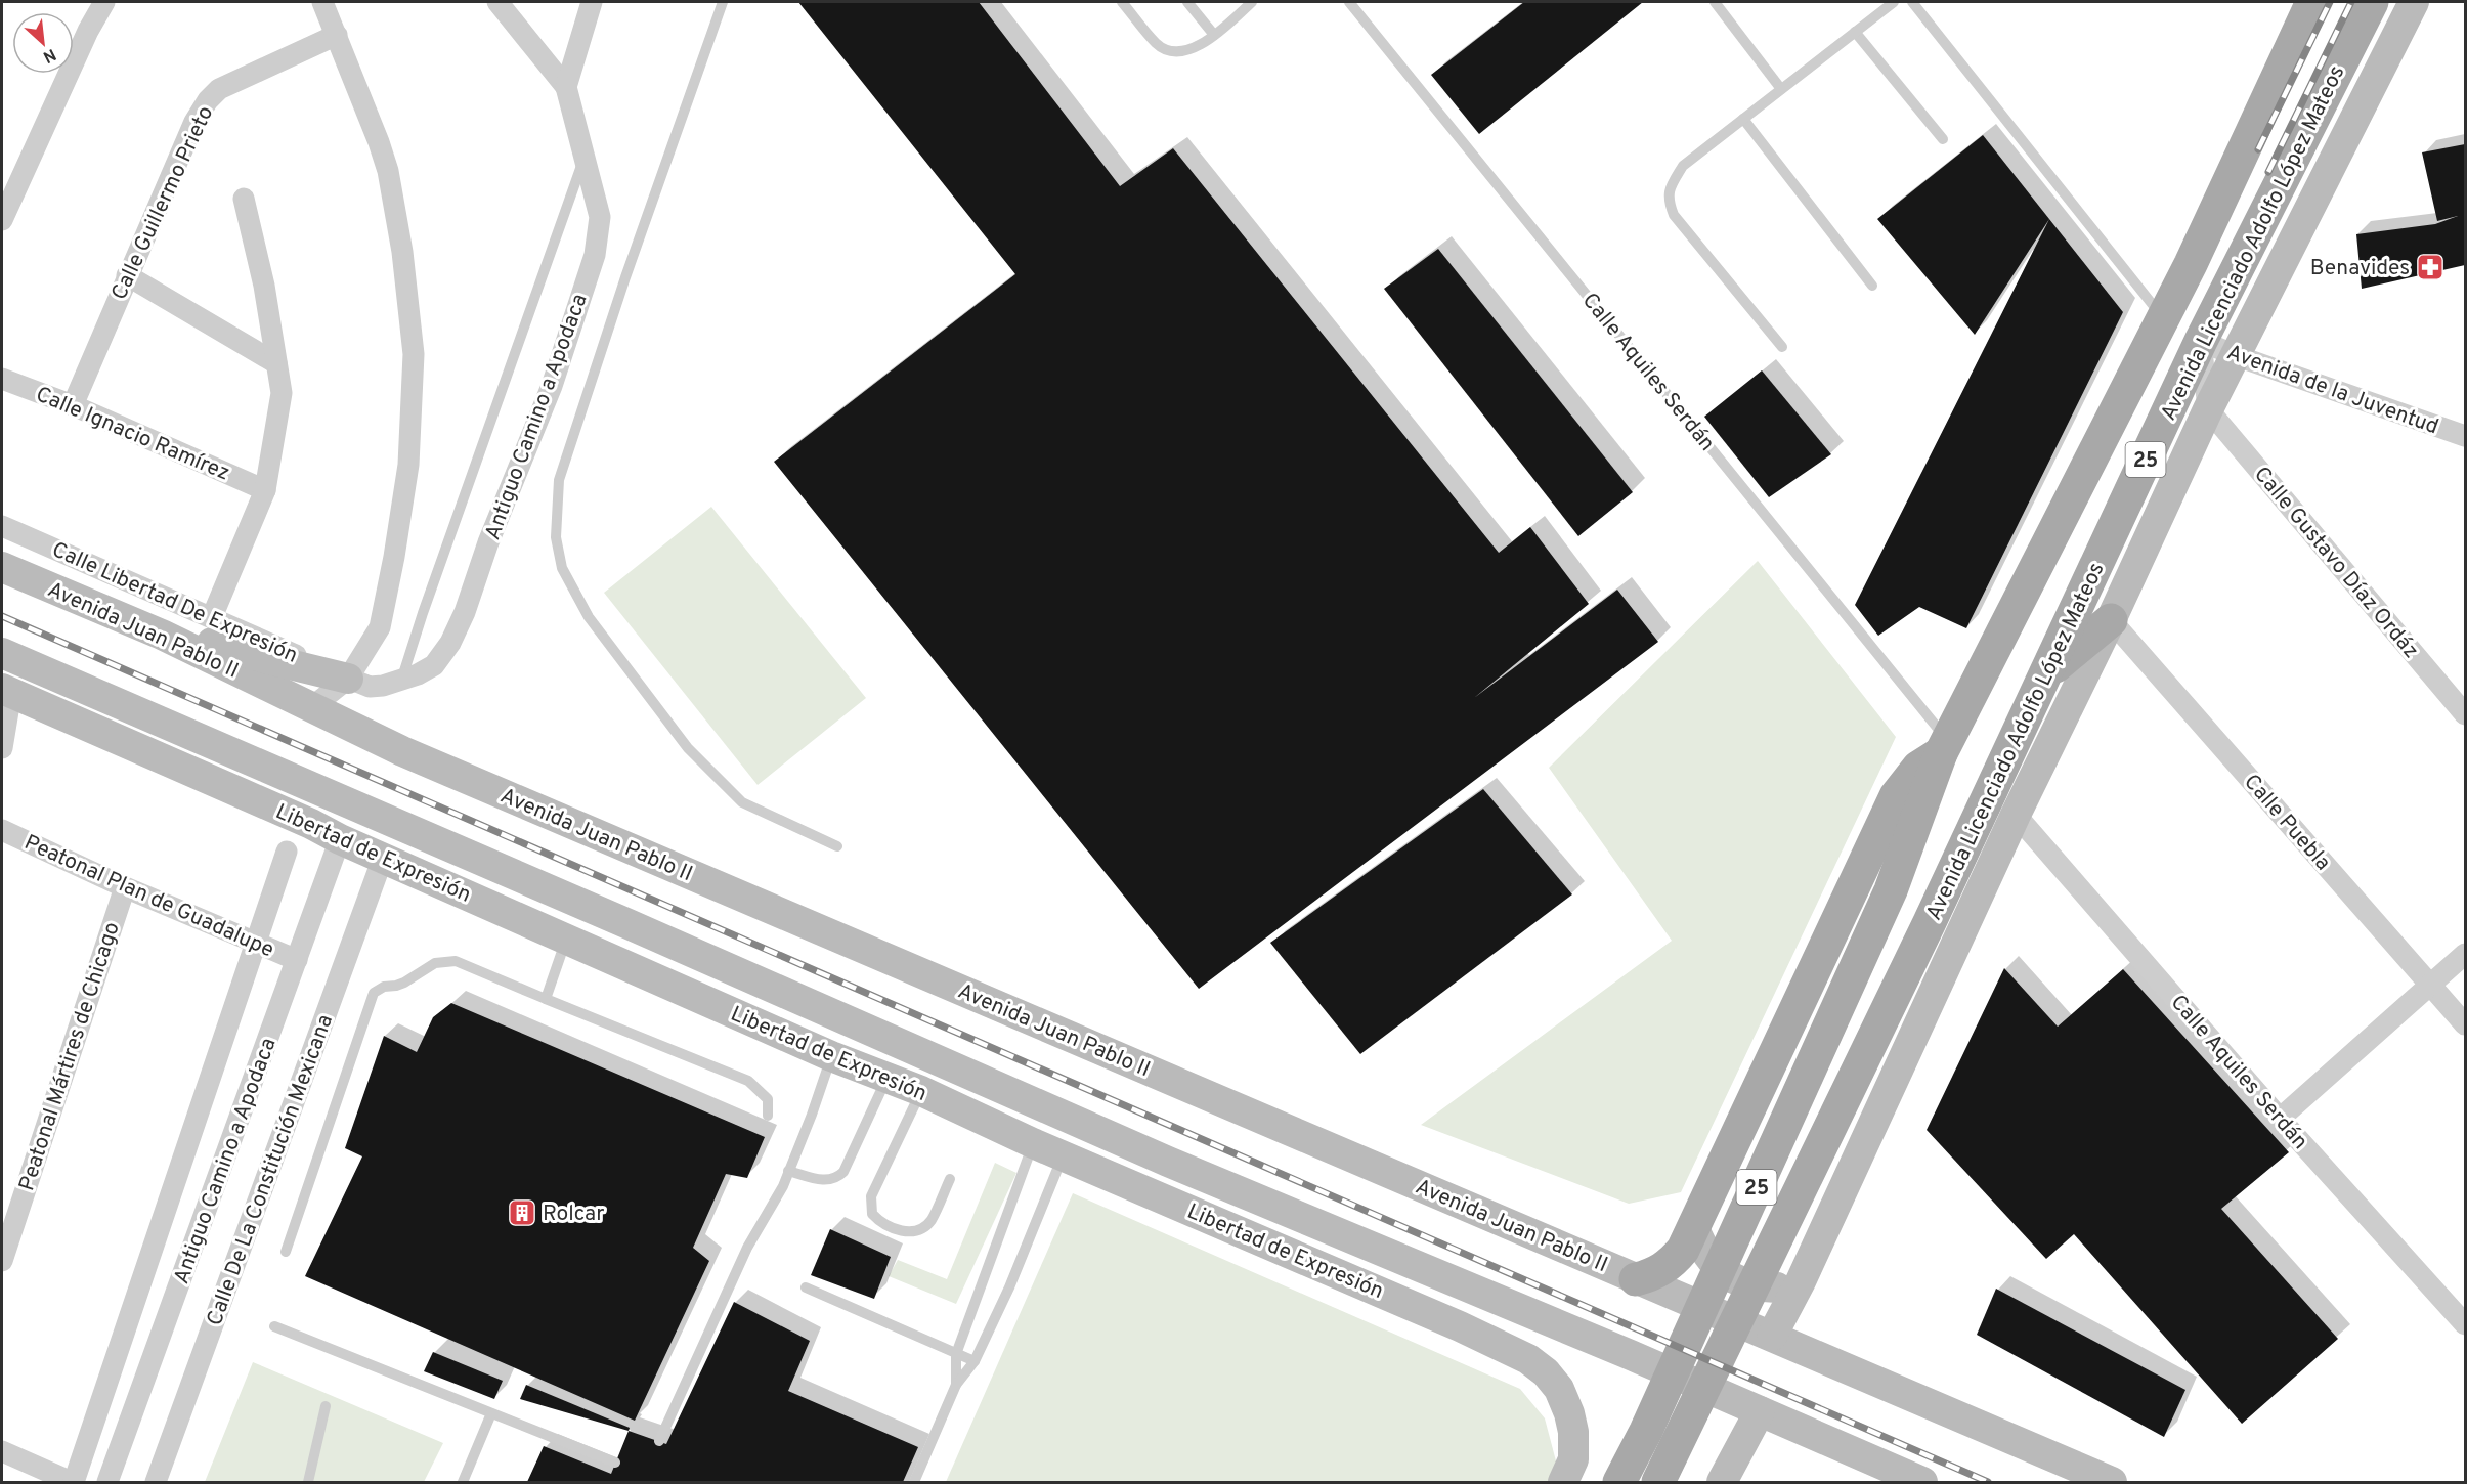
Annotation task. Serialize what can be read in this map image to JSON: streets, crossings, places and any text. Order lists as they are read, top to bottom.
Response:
{
  "streets": {
    "main road": [
      "Avenida Licenciado Adolfo López Mateos",
      "25",
      "Avenida Juan Pablo II",
      "Libertad de Expresión"
    ],
    "street": [
      "Calle Guillermo Prieto",
      "Calle Aquiles Serdán",
      "Avenida de la Juventud",
      "Antiguo Camino a Apodaca",
      "Calle Ignacio Ramírez",
      "Calle Gustavo Díaz Ordáz",
      "Calle Libertad De Expresión",
      "Calle Puebla",
      "Peatonal Plan de Guadalupe",
      "Peatonal Mártires de Chicago",
      "Calle De La Constitución Mexicana"
    ]
  },
  "crossings": [
    ["Calle Guillermo Prieto", "Calle Ignacio Ramírez"],
    ["Avenida Licenciado Adolfo López Mateos", "Avenida de la Juventud"],
    ["Calle Aquiles Serdán", "25"],
    ["Antiguo Camino a Apodaca", "Calle Libertad De Expresión"],
    ["Antiguo Camino a Apodaca", "Libertad de Expresión"],
    ["Antiguo Camino a Apodaca", "Peatonal Plan de Guadalupe"],
    ["Libertad de Expresión", "Calle De La Constitución Mexicana"],
    ["Peatonal Plan de Guadalupe", "Peatonal Mártires de Chicago"]
  ],
  "places": {
    "pharmacy": ["Benavides"],
    "building": ["Rolcar"]
  },
  "north": "bottom right"
}
